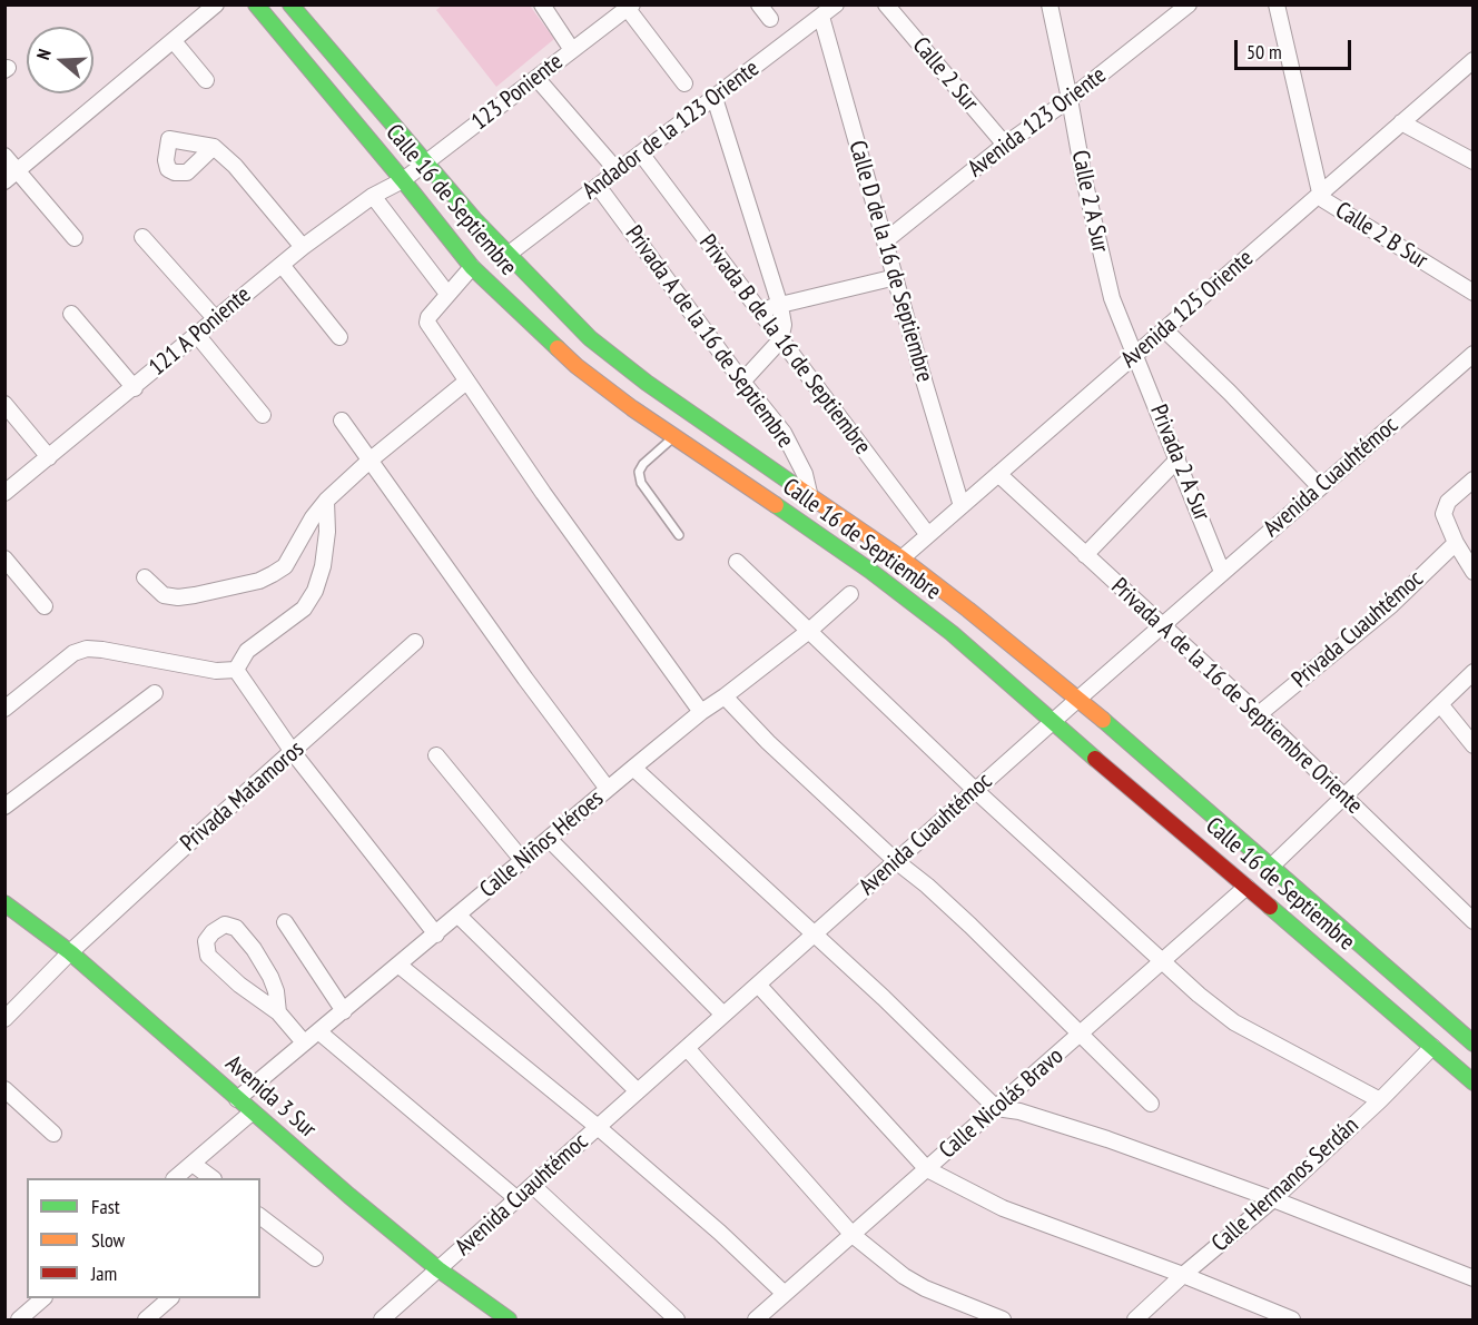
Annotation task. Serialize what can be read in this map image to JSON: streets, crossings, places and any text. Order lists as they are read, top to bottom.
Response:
{
  "streets": {
    "main road": ["Calle 16 de Septiembre", "Avenida 3 Sur"],
    "street": [
      "Calle 2 Sur",
      "123 Poniente",
      "Avenida 123 Oriente",
      "Andador de la 123 Oriente",
      "Calle 2 A Sur",
      "Calle 2 B Sur",
      "Calle D de la 16 de Septiembre",
      "Avenida 125 Oriente",
      "121 A Poniente",
      "Privada A de la 16 de Septiembre",
      "Privada B de la 16 de Septiembre",
      "Privada 2 A Sur",
      "Avenida Cuauhtémoc",
      "Privada Cuauhtémoc",
      "Privada A de la 16 de Septiembre Oriente",
      "Privada Matamoros",
      "Calle Niños Héroes",
      "Calle Nicolás Bravo",
      "Calle Hermanos Serdán"
    ]
  },
  "crossings": [
    ["Calle 2 Sur", "Avenida 123 Oriente"],
    ["123 Poniente", "Calle 16 de Septiembre"],
    ["123 Poniente", "121 A Poniente"],
    ["Avenida 123 Oriente", "Calle 2 A Sur"],
    ["Avenida 123 Oriente", "Calle D de la 16 de Septiembre"],
    ["Andador de la 123 Oriente", "Calle 16 de Septiembre"],
    ["Andador de la 123 Oriente", "Calle D de la 16 de Septiembre"],
    ["Andador de la 123 Oriente", "Privada A de la 16 de Septiembre"],
    ["Andador de la 123 Oriente", "Privada B de la 16 de Septiembre"],
    ["Calle 16 de Septiembre", "Avenida 125 Oriente"],
    ["Calle 16 de Septiembre", "121 A Poniente"],
    ["Calle 16 de Septiembre", "Privada A de la 16 de Septiembre"],
    ["Calle 16 de Septiembre", "Avenida Cuauhtémoc"],
    ["Calle 16 de Septiembre", "Calle Nicolás Bravo"],
    ["Calle 16 de Septiembre", "Calle Hermanos Serdán"],
    ["Calle 2 A Sur", "Avenida 125 Oriente"],
    ["Calle 2 A Sur", "Privada 2 A Sur"],
    ["Calle 2 B Sur", "Avenida 125 Oriente"],
    ["Calle D de la 16 de Septiembre", "Avenida 125 Oriente"],
    ["Avenida 125 Oriente", "Privada B de la 16 de Septiembre"],
    ["Avenida 125 Oriente", "Privada 2 A Sur"],
    ["Avenida 125 Oriente", "Privada A de la 16 de Septiembre Oriente"],
    ["Privada 2 A Sur", "Avenida Cuauhtémoc"],
    ["Avenida Cuauhtémoc", "Privada A de la 16 de Septiembre Oriente"],
    ["Avenida Cuauhtémoc", "Avenida 3 Sur"],
    ["Privada Cuauhtémoc", "Privada A de la 16 de Septiembre Oriente"],
    ["Privada Matamoros", "Avenida 3 Sur"],
    ["Calle Niños Héroes", "Avenida 3 Sur"]
  ],
  "legend": ["Fast", "Slow", "Jam"],
  "scale_bar": "50 m",
  "north": "left"
}
